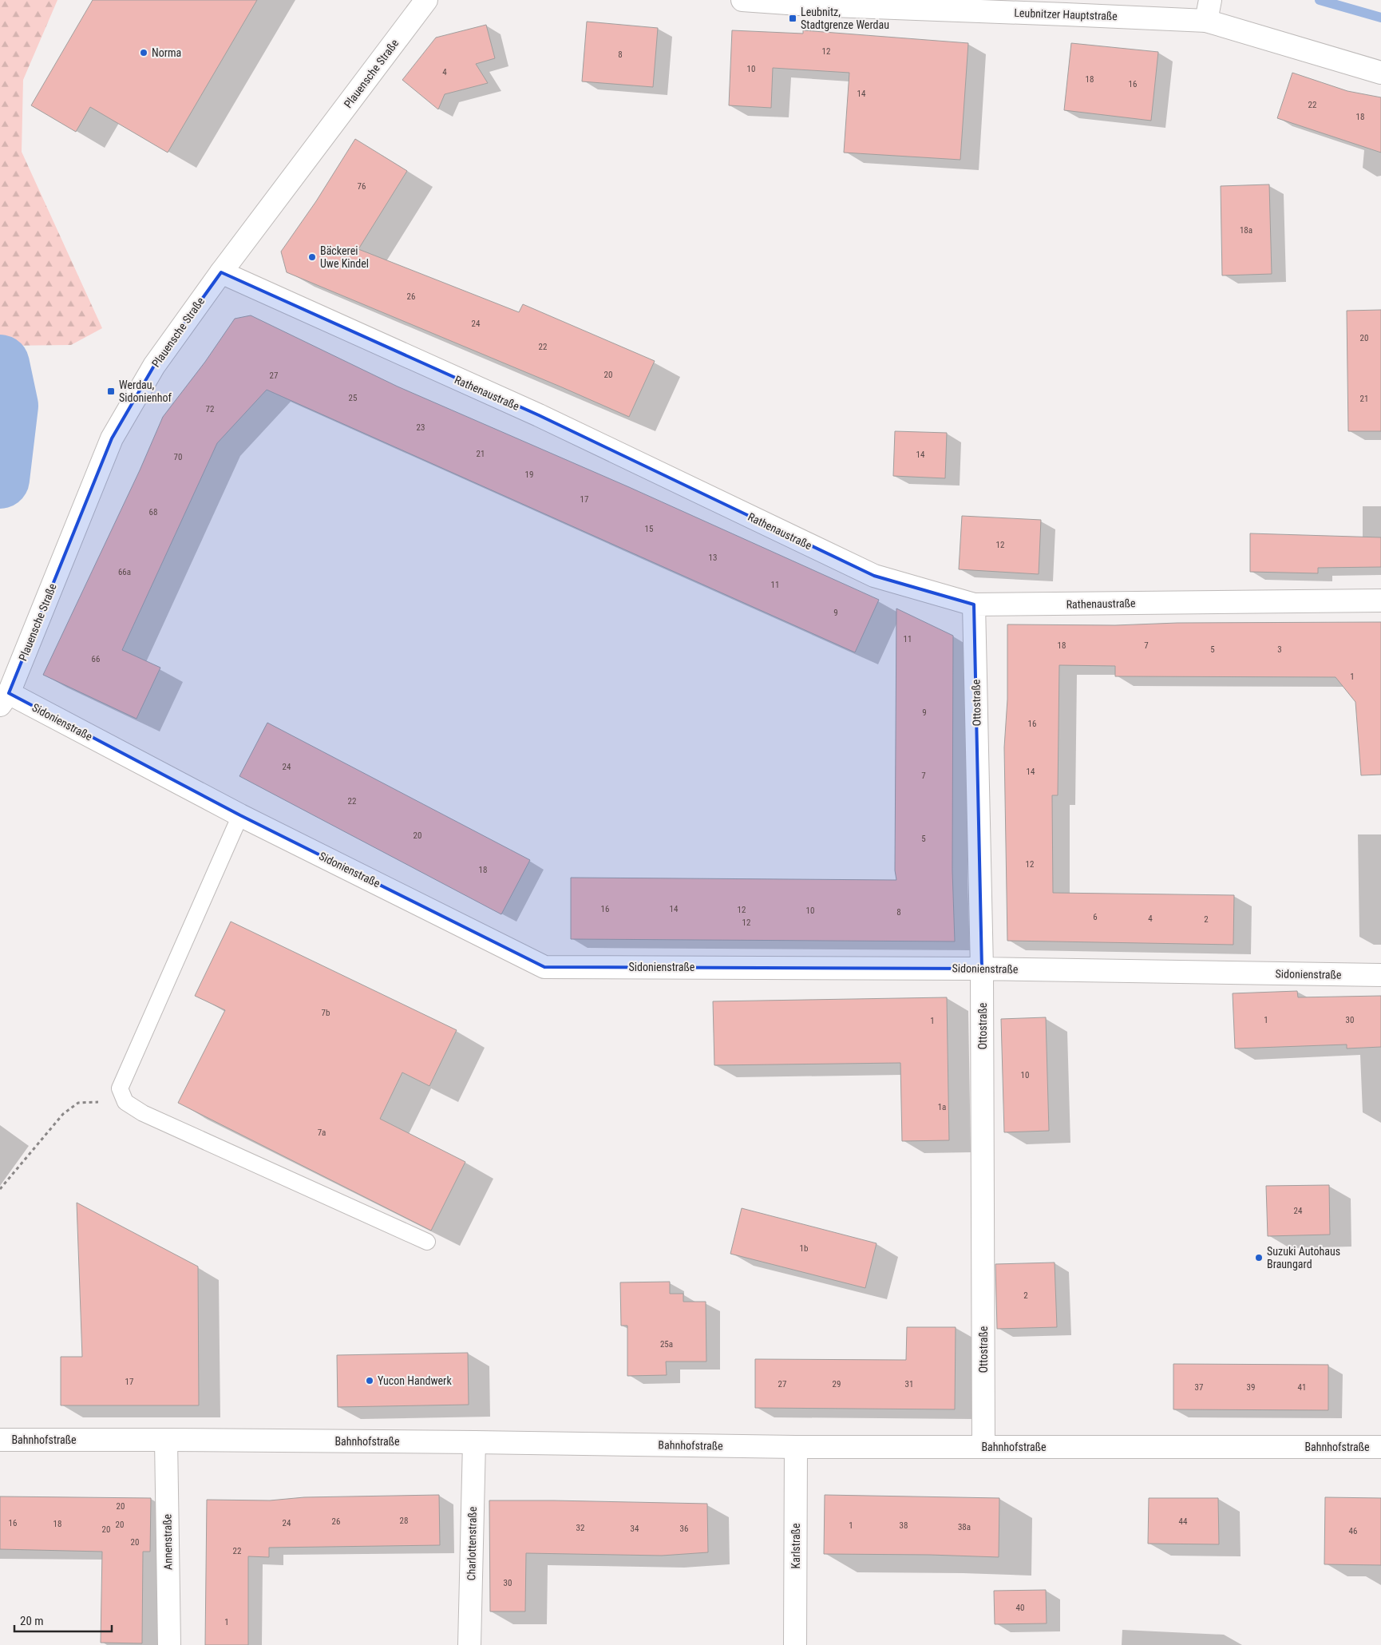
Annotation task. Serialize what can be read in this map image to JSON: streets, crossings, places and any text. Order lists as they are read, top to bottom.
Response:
{
  "streets": {
    "street": [
      "Leubnitzer Hauptstraße",
      "Plauensche Straße",
      "Rathenaustraße",
      "Ottostraße",
      "Sidonienstraße",
      "Bahnhofstraße",
      "Annenstraße",
      "Charlottenstraße",
      "Karlstraße"
    ]
  },
  "crossings": [
    ["Plauensche Straße", "Rathenaustraße"],
    ["Plauensche Straße", "Sidonienstraße"],
    ["Rathenaustraße", "Ottostraße"],
    ["Ottostraße", "Sidonienstraße"],
    ["Ottostraße", "Bahnhofstraße"],
    ["Bahnhofstraße", "Annenstraße"],
    ["Bahnhofstraße", "Charlottenstraße"],
    ["Bahnhofstraße", "Karlstraße"]
  ],
  "places": {
    "transit": ["Leubnitz, Stadtgrenze Werdau", "Werdau, Sidonienhof"],
    "other": [
      "Norma",
      "Bäckerei Uwe Kindel",
      "Suzuki Autohaus Braungard",
      "Yucon Handwerk"
    ]
  },
  "house_numbers": [
    "12",
    "8",
    "10",
    "4",
    "18",
    "16",
    "14",
    "22",
    "18",
    "76",
    "18a",
    "26",
    "24",
    "20",
    "22",
    "20",
    "27",
    "25",
    "21",
    "72",
    "23",
    "21",
    "14",
    "70",
    "19",
    "17",
    "68",
    "15",
    "12",
    "13",
    "66a",
    "11",
    "9",
    "11",
    "18",
    "7",
    "5",
    "3",
    "66",
    "1",
    "9",
    "16",
    "24",
    "14",
    "7",
    "22",
    "20",
    "5",
    "12",
    "18",
    "16",
    "14",
    "12",
    "10",
    "8",
    "6",
    "4",
    "2",
    "12",
    "7b",
    "1",
    "30",
    "1",
    "10",
    "1a",
    "7a",
    "24",
    "1b",
    "2",
    "25a",
    "17",
    "27",
    "29",
    "31",
    "37",
    "39",
    "41",
    "20",
    "28",
    "26",
    "44",
    "16",
    "24",
    "18",
    "20",
    "1",
    "38",
    "38a",
    "32",
    "34",
    "36",
    "20",
    "46",
    "20",
    "22",
    "30",
    "40",
    "1"
  ],
  "scale_bar": "20 m"
}
